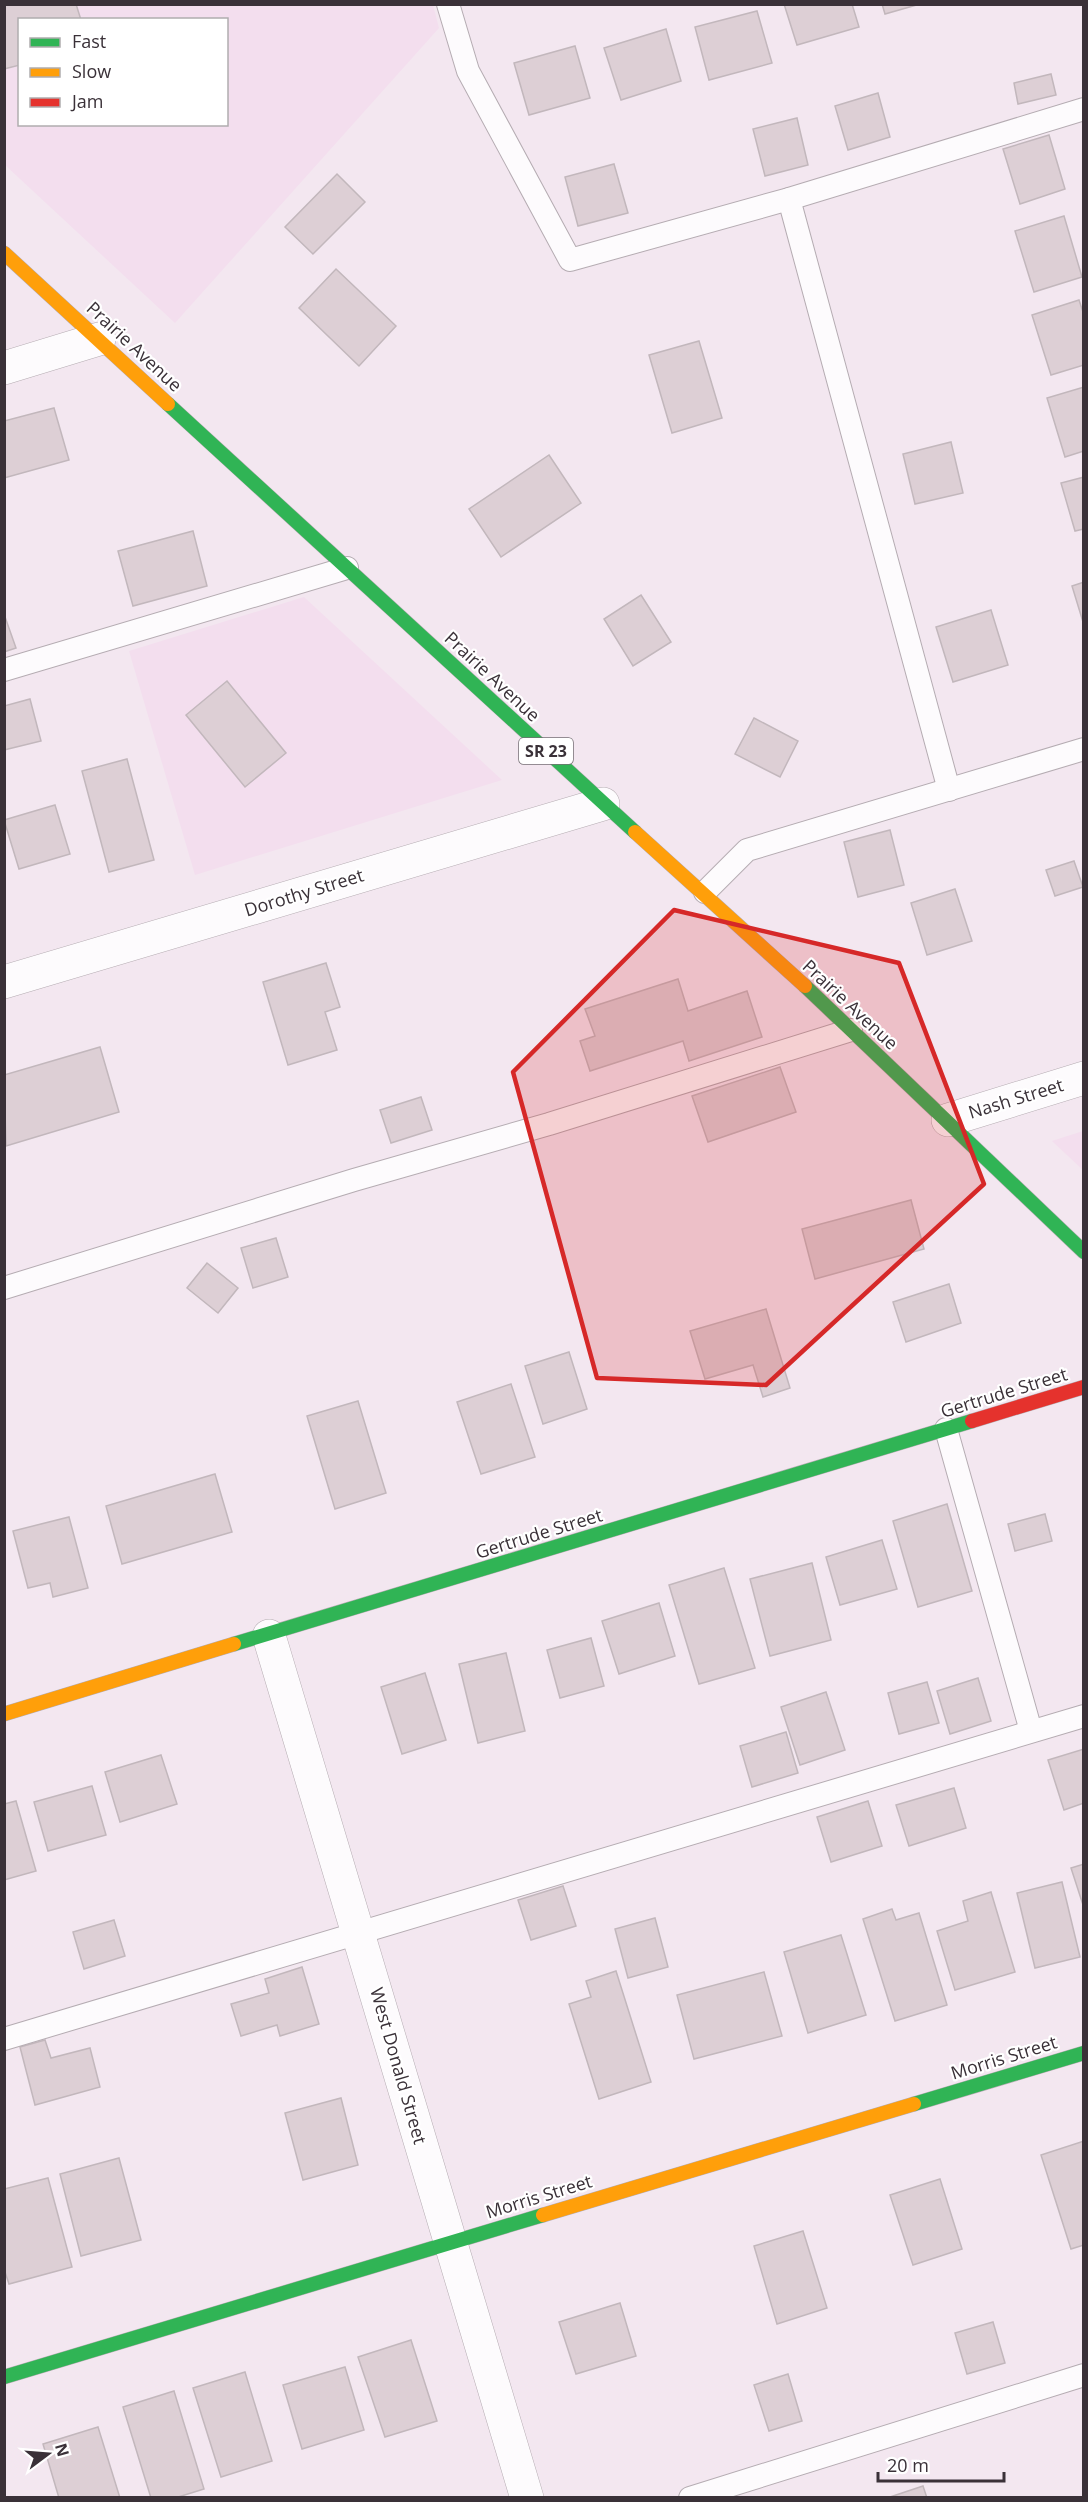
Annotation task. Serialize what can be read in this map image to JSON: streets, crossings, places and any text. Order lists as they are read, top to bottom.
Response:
{
  "streets": {
    "street": [
      "Prairie Avenue",
      "SR 23",
      "Dorothy Street",
      "Nash Street",
      "Gertrude Street",
      "Morris Street",
      "West Donald Street"
    ]
  },
  "crossings": [
    ["Prairie Avenue", "Dorothy Street"],
    ["Prairie Avenue", "Nash Street"],
    ["Gertrude Street", "West Donald Street"],
    ["Morris Street", "West Donald Street"]
  ],
  "legend": ["Fast", "Slow", "Jam"],
  "scale_bar": "20 m",
  "north": "right"
}
